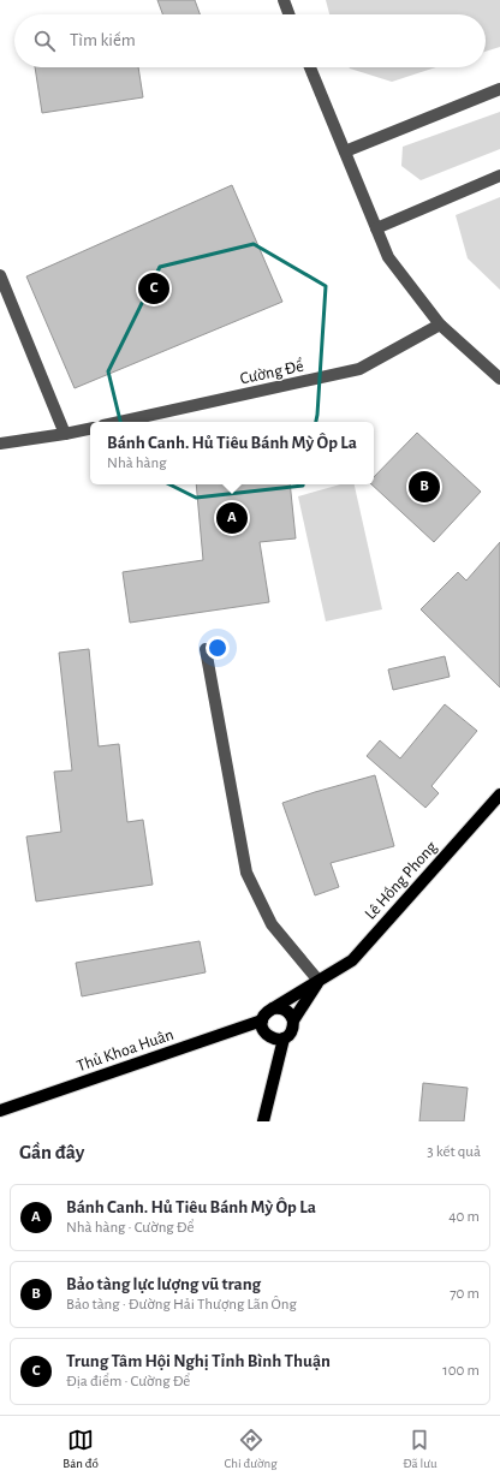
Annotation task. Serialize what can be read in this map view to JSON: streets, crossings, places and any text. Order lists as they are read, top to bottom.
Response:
{
  "streets": {
    "main road": ["Lê Hồng Phong", "Thủ Khoa Huân"],
    "street": ["Cường Để"]
  },
  "crossings": [
    ["Lê Hồng Phong", "Thủ Khoa Huân"]
  ],
  "page": {
    "search": "Tìm kiếm",
    "pins": ["C", "B", "A"],
    "popup": ["Bánh Canh. Hů Tiêu Bánh Mỳ Ôp La", "Nhà hàng"],
    "heading": ["Gần đây", "3 kết quả"],
    "list": [
      {
        "mark": "A",
        "name": "Bánh Canh. Hů Tiêu Bánh Mỳ Ôp La",
        "note": "Nhà hàng · Cường Để",
        "value": "40 m"
      },
      {
        "mark": "B",
        "name": "Bảo tàng lực lượng vũ trang",
        "note": "Bảo tàng · Đường Hải Thượng Lãn Ông",
        "value": "70 m"
      },
      {
        "mark": "C",
        "name": "Trung Tâm Hội Nghị Tỉnh Bình Thuận",
        "note": "Địa điểm · Cường Để",
        "value": "100 m"
      }
    ],
    "nav": ["Bản đồ", "Chỉ đường", "Đã lưu"]
  }
}
